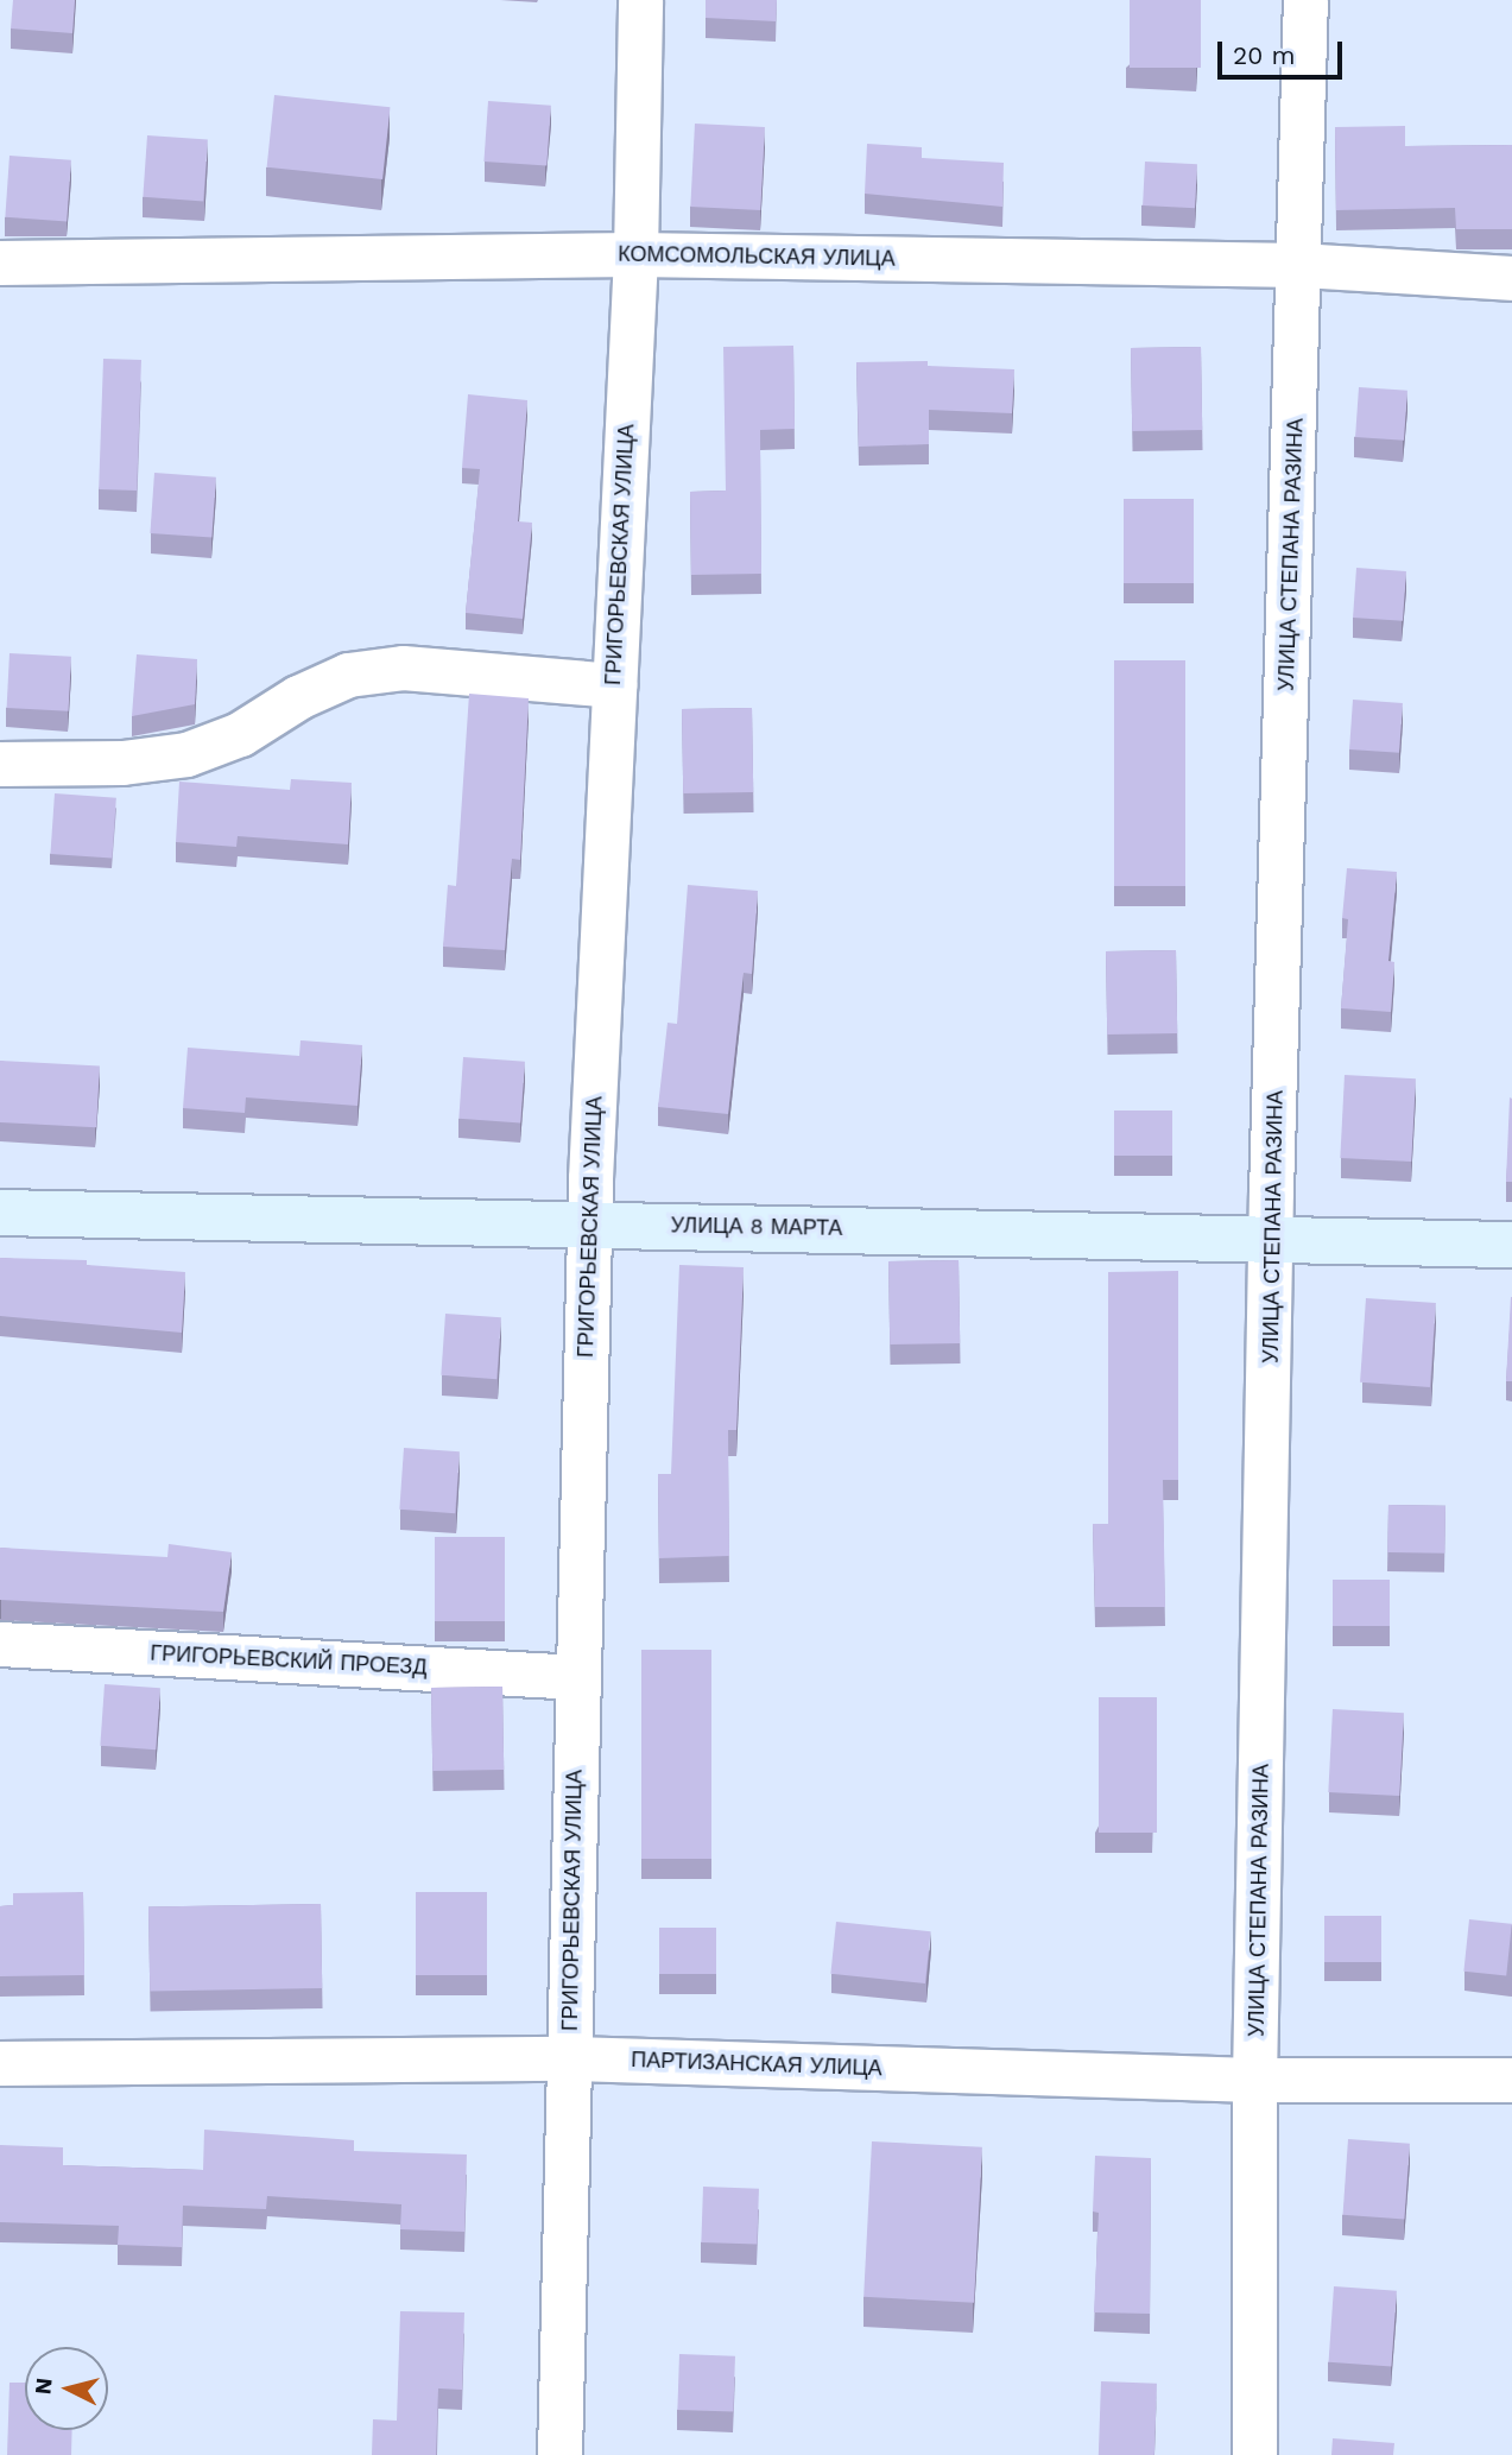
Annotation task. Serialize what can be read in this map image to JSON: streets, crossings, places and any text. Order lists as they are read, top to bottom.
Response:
{
  "streets": {
    "main road": ["УЛИЦА 8 МАРТА"],
    "street": [
      "КОМСОМОЛЬСКАЯ УЛИЦА",
      "ГРИГОРЬЕВСКАЯ УЛИЦА",
      "УЛИЦА СТЕПАНА РАЗИНА",
      "ГРИГОРЬЕВСКИЙ ПРОЕЗД",
      "ПАРТИЗАНСКАЯ УЛИЦА"
    ]
  },
  "crossings": [
    ["КОМСОМОЛЬСКАЯ УЛИЦА", "ГРИГОРЬЕВСКАЯ УЛИЦА"],
    ["КОМСОМОЛЬСКАЯ УЛИЦА", "УЛИЦА СТЕПАНА РАЗИНА"],
    ["ГРИГОРЬЕВСКАЯ УЛИЦА", "УЛИЦА 8 МАРТА"],
    ["ГРИГОРЬЕВСКАЯ УЛИЦА", "ГРИГОРЬЕВСКИЙ ПРОЕЗД"],
    ["ГРИГОРЬЕВСКАЯ УЛИЦА", "ПАРТИЗАНСКАЯ УЛИЦА"],
    ["УЛИЦА СТЕПАНА РАЗИНА", "УЛИЦА 8 МАРТА"],
    ["УЛИЦА СТЕПАНА РАЗИНА", "ПАРТИЗАНСКАЯ УЛИЦА"]
  ],
  "scale_bar": "20 m",
  "north": "left"
}
